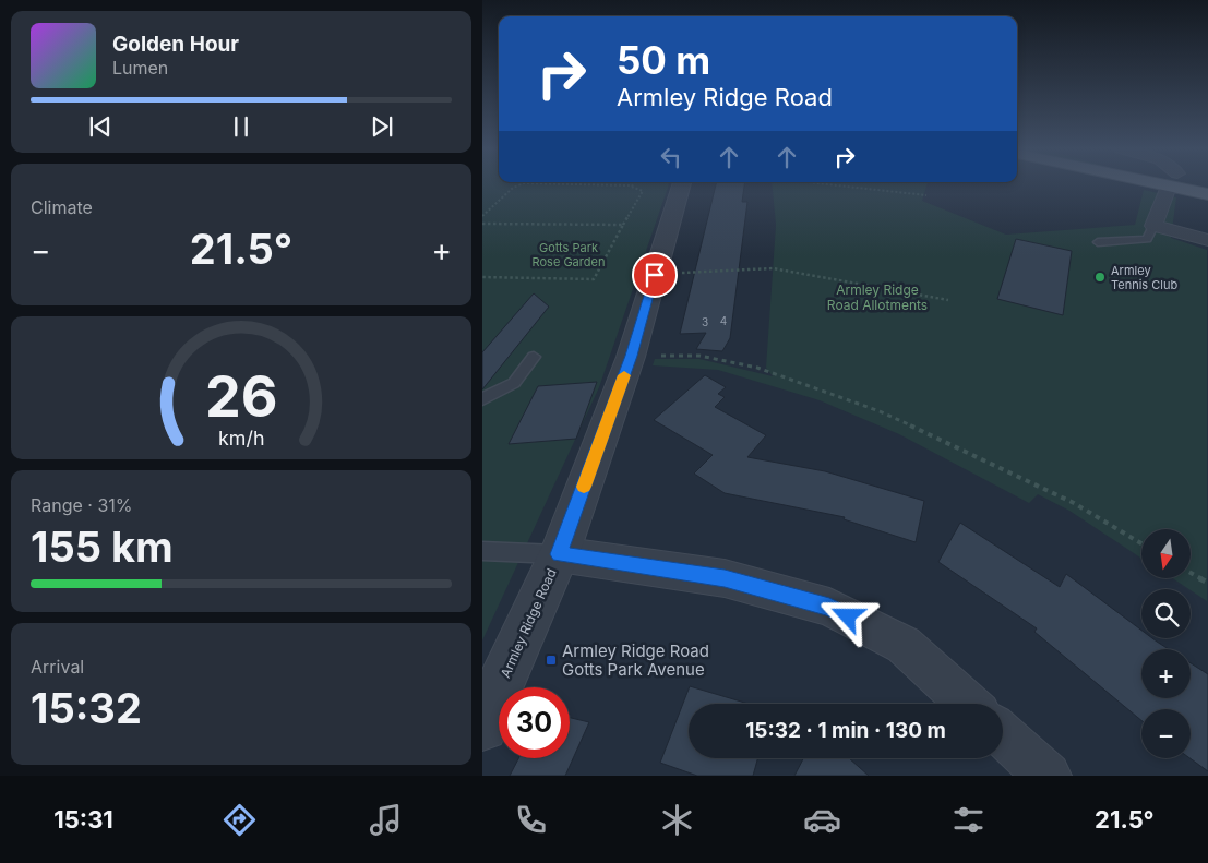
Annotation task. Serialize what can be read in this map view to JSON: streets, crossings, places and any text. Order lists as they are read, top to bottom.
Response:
{
  "streets": {
    "street": ["Armley Ridge Road"]
  },
  "parks": ["Gotts Park Rose Garden", "Armley Ridge Road Allotments"],
  "places": {
    "other": ["Armley Tennis Club"],
    "transit": ["Armley Ridge Road Gotts Park Avenue"]
  },
  "house_numbers": ["4", "3"],
  "north": "bottom",
  "page": {
    "turn": ["50 m", "Armley Ridge Road"],
    "song": ["Golden Hour", "Lumen"],
    "tile": [
      "Climate",
      ["Range · 31%", "155 km"],
      ["Arrival", "15:32"]
    ],
    "heat": ["−", "21.5°", "+"],
    "map_buttons": ["+", "−"],
    "limit": "30",
    "trip": "15:32 · 1 min · 130 m",
    "tabs": ["15:31", "21.5°"],
    "gauge": ["26", "km/h"]
  }
}
